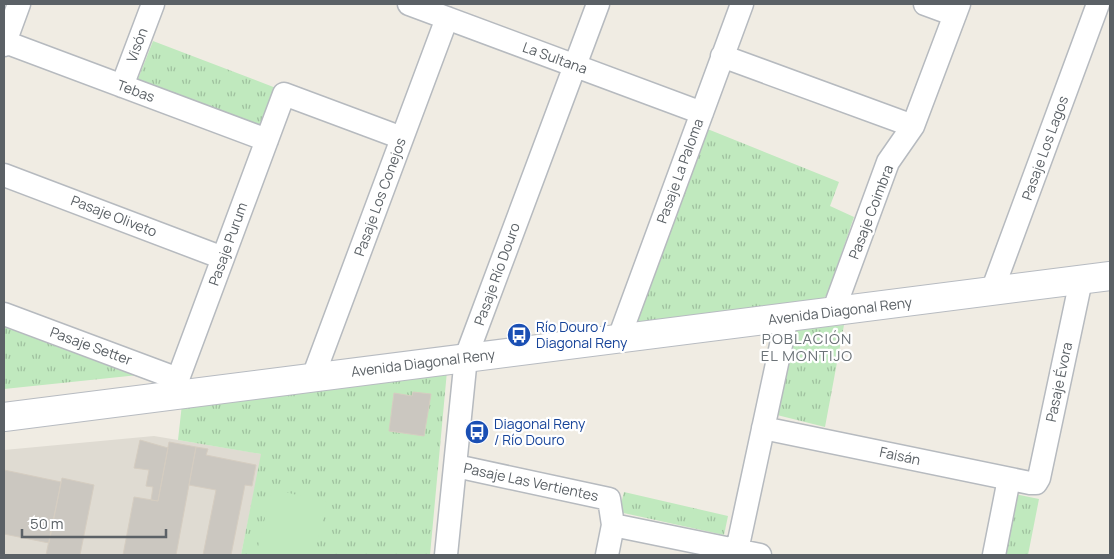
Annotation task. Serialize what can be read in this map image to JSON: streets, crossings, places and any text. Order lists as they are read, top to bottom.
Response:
{
  "streets": {
    "street": [
      "Visón",
      "La Sultana",
      "Tebas",
      "Pasaje Los Lagos",
      "Pasaje La Paloma",
      "Pasaje Los Conejos",
      "Pasaje Coimbra",
      "Pasaje Oliveto",
      "Pasaje Purum",
      "Pasaje Río Douro",
      "Avenida Diagonal Reny",
      "Pasaje Setter",
      "Pasaje Évora",
      "Faisán",
      "Pasaje Las Vertientes"
    ]
  },
  "crossings": [
    ["Visón", "Tebas"],
    ["La Sultana", "Pasaje La Paloma"],
    ["La Sultana", "Pasaje Los Conejos"],
    ["La Sultana", "Pasaje Río Douro"],
    ["Tebas", "Pasaje Purum"],
    ["Pasaje Los Lagos", "Avenida Diagonal Reny"],
    ["Pasaje La Paloma", "Avenida Diagonal Reny"],
    ["Pasaje Los Conejos", "Pasaje Purum"],
    ["Pasaje Los Conejos", "Avenida Diagonal Reny"],
    ["Pasaje Coimbra", "Avenida Diagonal Reny"],
    ["Pasaje Oliveto", "Pasaje Purum"],
    ["Pasaje Purum", "Avenida Diagonal Reny"],
    ["Pasaje Purum", "Pasaje Setter"],
    ["Pasaje Río Douro", "Avenida Diagonal Reny"],
    ["Pasaje Río Douro", "Pasaje Las Vertientes"],
    ["Avenida Diagonal Reny", "Pasaje Setter"],
    ["Avenida Diagonal Reny", "Pasaje Évora"],
    ["Pasaje Évora", "Faisán"]
  ],
  "districts": ["POBLACIÓN EL MONTIJO"],
  "places": {
    "bus stop": ["Río Douro / Diagonal Reny", "Diagonal Reny / Río Douro"]
  },
  "scale_bar": "50 m"
}
